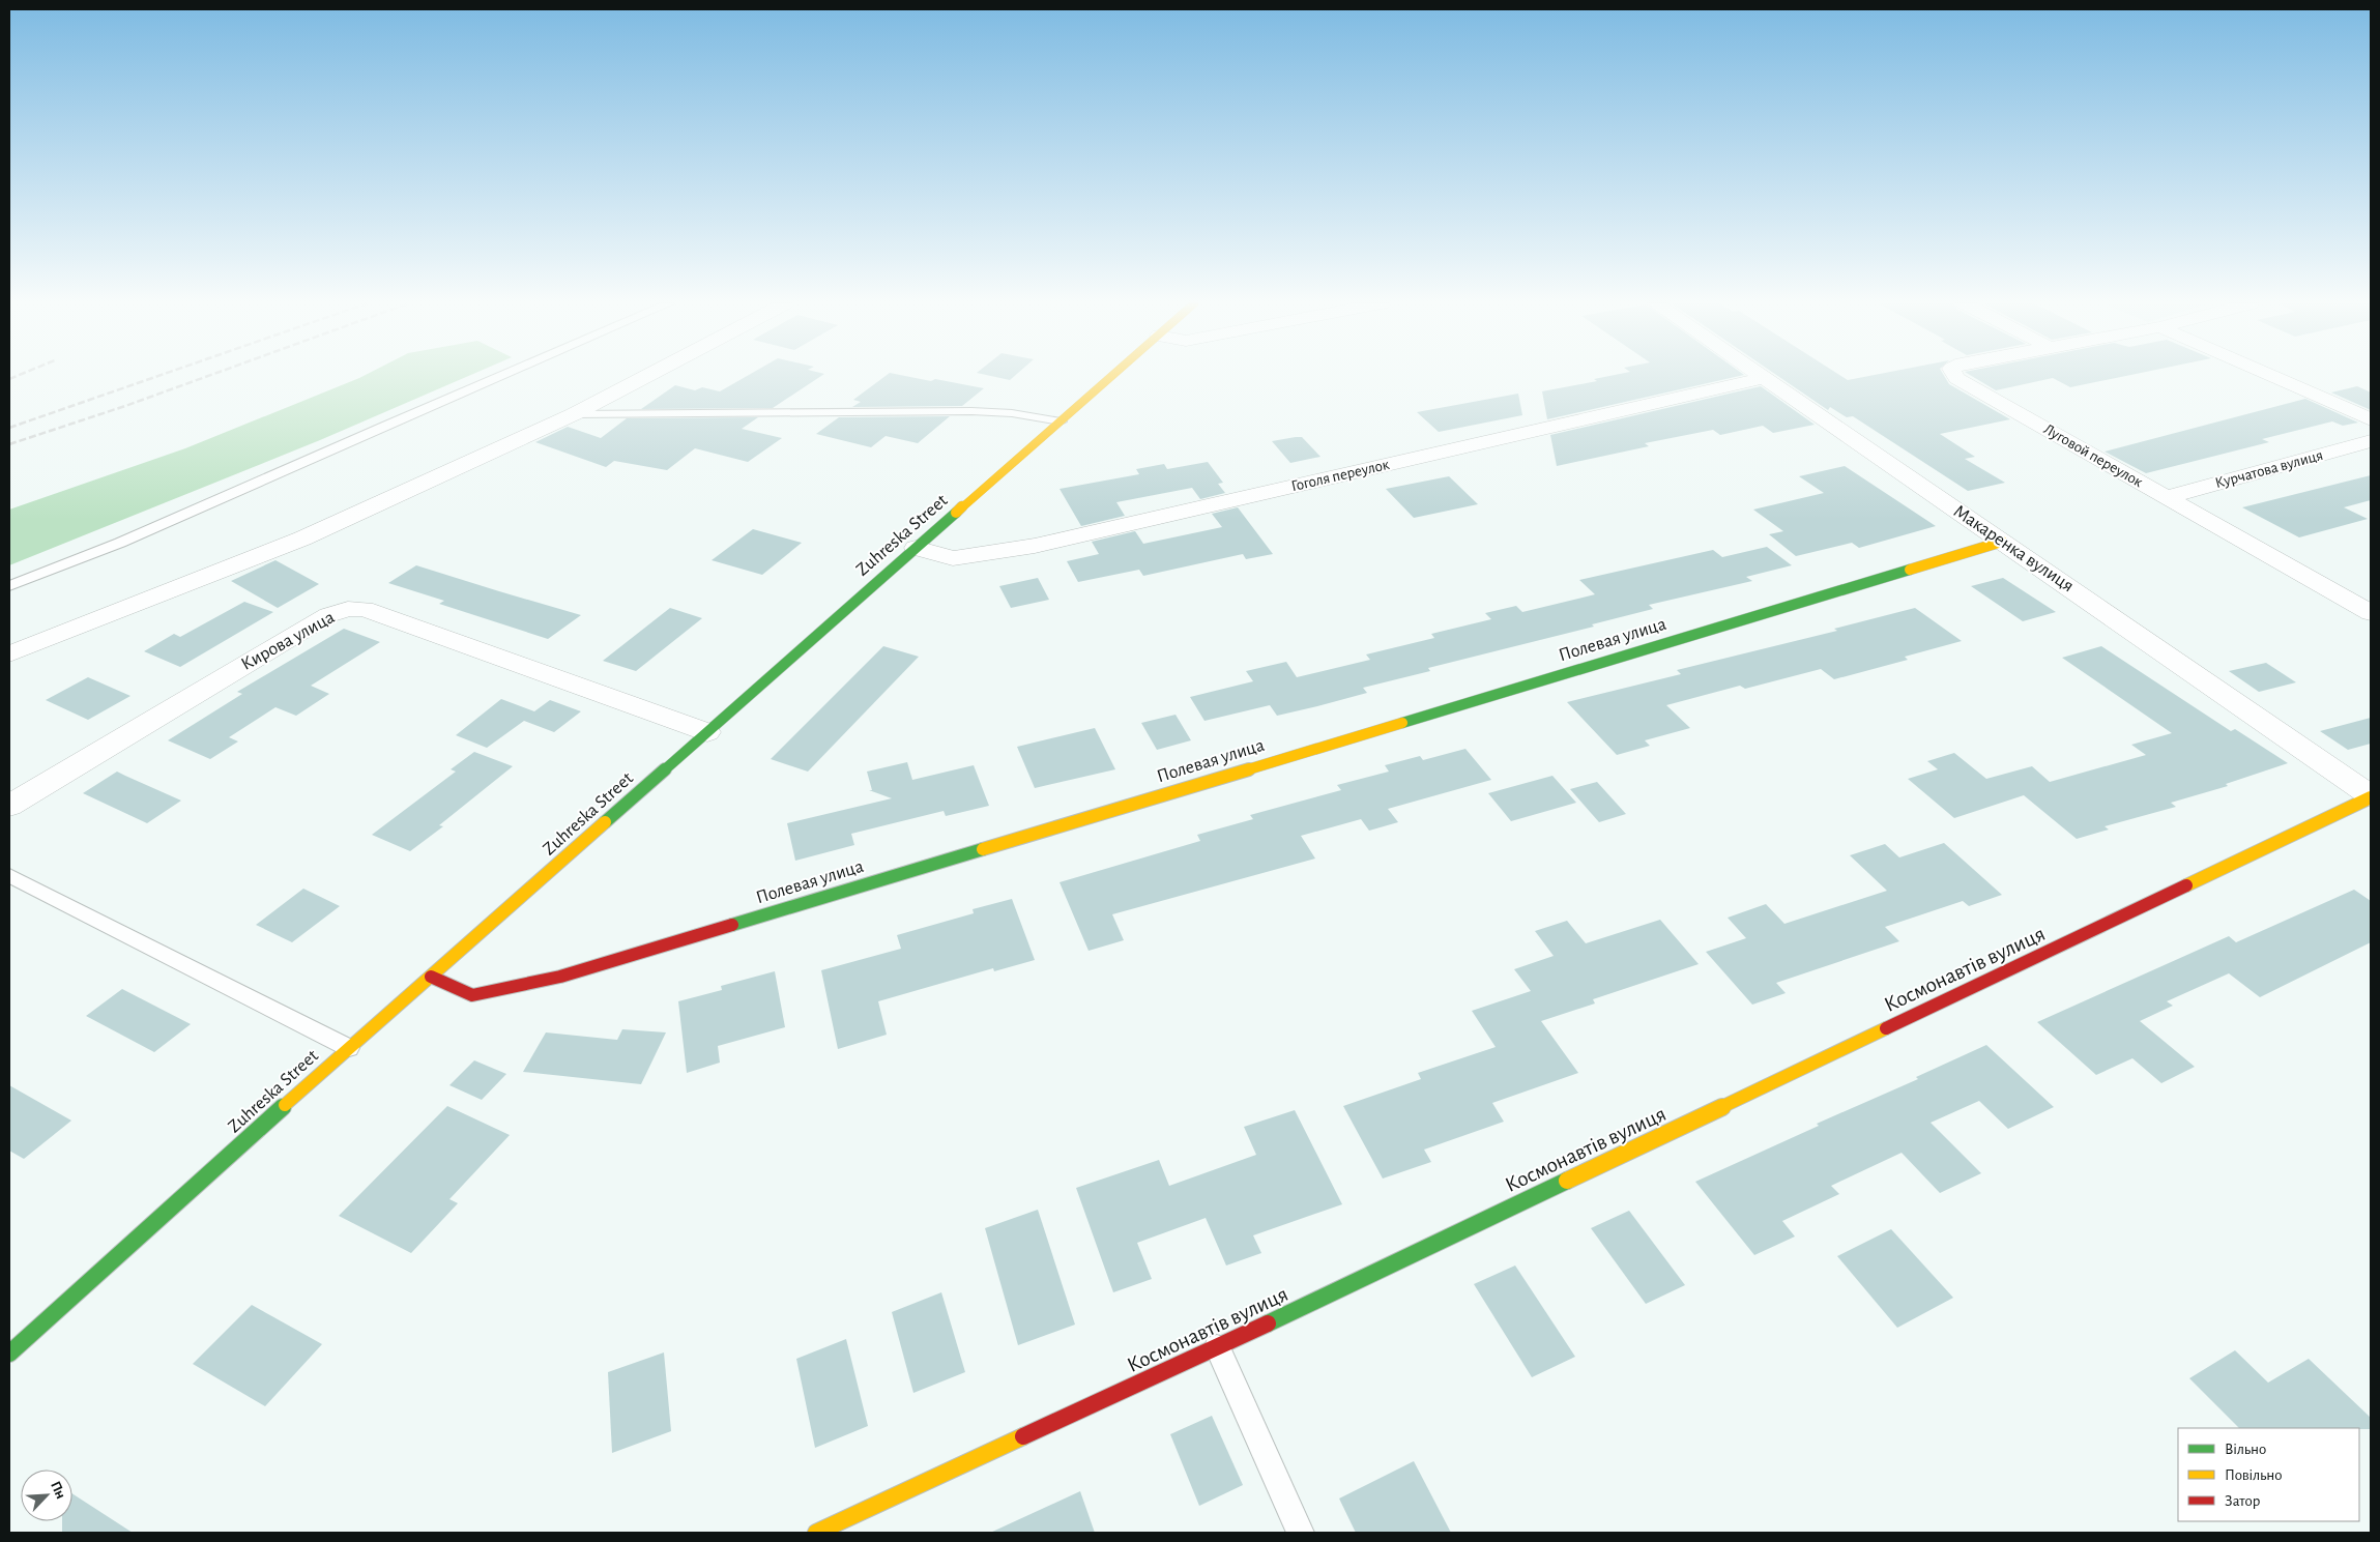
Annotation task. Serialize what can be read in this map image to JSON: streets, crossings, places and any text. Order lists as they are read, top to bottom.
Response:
{
  "streets": {
    "street": [
      "Луговой переулок",
      "Курчатова вулиця",
      "Гоголя переулок",
      "Zuhreska Street",
      "Макаренка вулиця",
      "Полевая улица",
      "Кирова улица",
      "Космонавтів вулиця"
    ]
  },
  "crossings": [
    ["Луговой переулок", "Курчатова вулиця"],
    ["Гоголя переулок", "Zuhreska Street"],
    ["Гоголя переулок", "Макаренка вулиця"],
    ["Zuhreska Street", "Полевая улица"],
    ["Zuhreska Street", "Кирова улица"],
    ["Макаренка вулиця", "Полевая улица"],
    ["Макаренка вулиця", "Космонавтів вулиця"]
  ],
  "legend": ["Вільно", "Повільно", "Затор"],
  "north": "top right"
}
